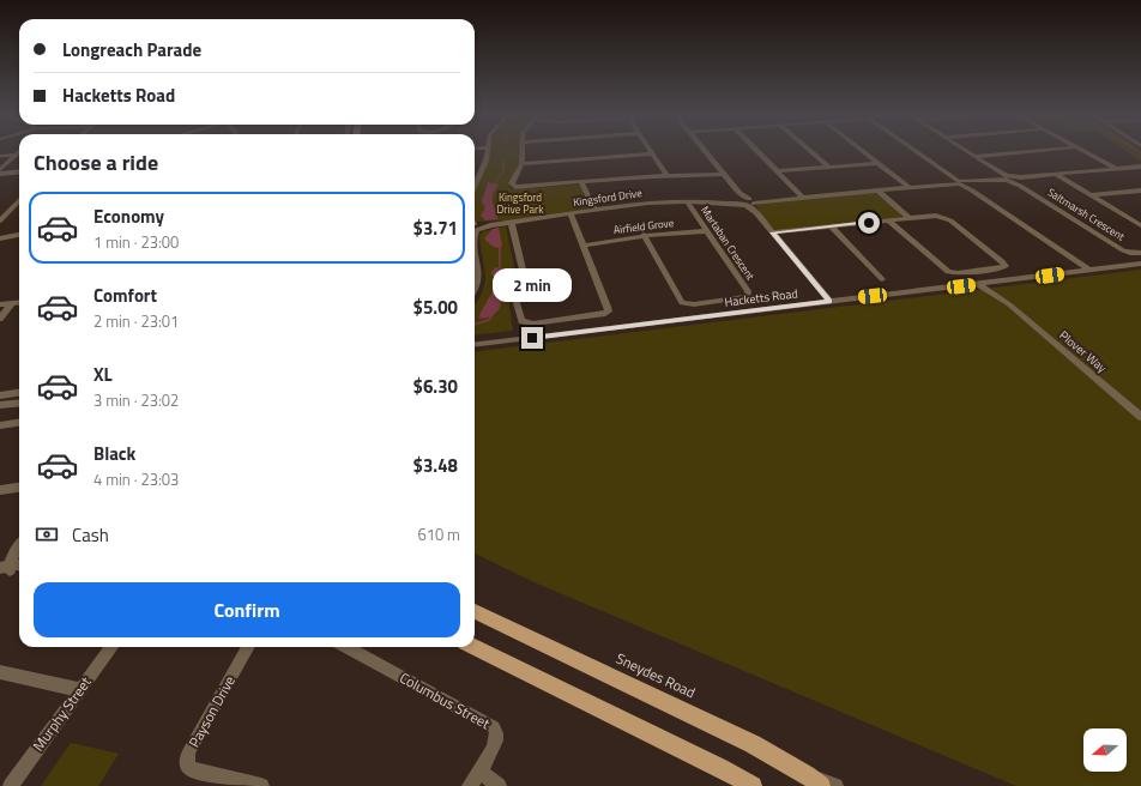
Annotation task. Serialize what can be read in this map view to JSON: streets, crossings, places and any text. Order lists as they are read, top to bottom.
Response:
{
  "streets": {
    "main road": ["Sneydes Road"],
    "street": [
      "Kingsford Drive",
      "Saltmarsh Crescent",
      "Airfield Grove",
      "Martaban Crescent",
      "Hacketts Road",
      "Plover Way",
      "Columbus Street",
      "Payson Drive",
      "Murphy Street"
    ]
  },
  "crossings": [
    ["Kingsford Drive", "Martaban Crescent"],
    ["Airfield Grove", "Martaban Crescent"],
    ["Hacketts Road", "Plover Way"]
  ],
  "parks": ["Kingsford Drive Park"],
  "north": "left",
  "page": {
    "banner": ["Longreach Parade", "Hacketts Road"],
    "heading": "Choose a ride",
    "list": [
      {
        "name": "Economy",
        "note": "1 min · 23:00",
        "value": "$3.71"
      },
      {
        "name": "Comfort",
        "note": "2 min · 23:01",
        "value": "$5.00"
      },
      {
        "name": "XL",
        "note": "3 min · 23:02",
        "value": "$6.30"
      },
      {
        "name": "Black",
        "note": "4 min · 23:03",
        "value": "$3.48"
      }
    ],
    "bubble": "2 min",
    "pay": ["Cash", "610 m"],
    "buttons": "Confirm"
  }
}
